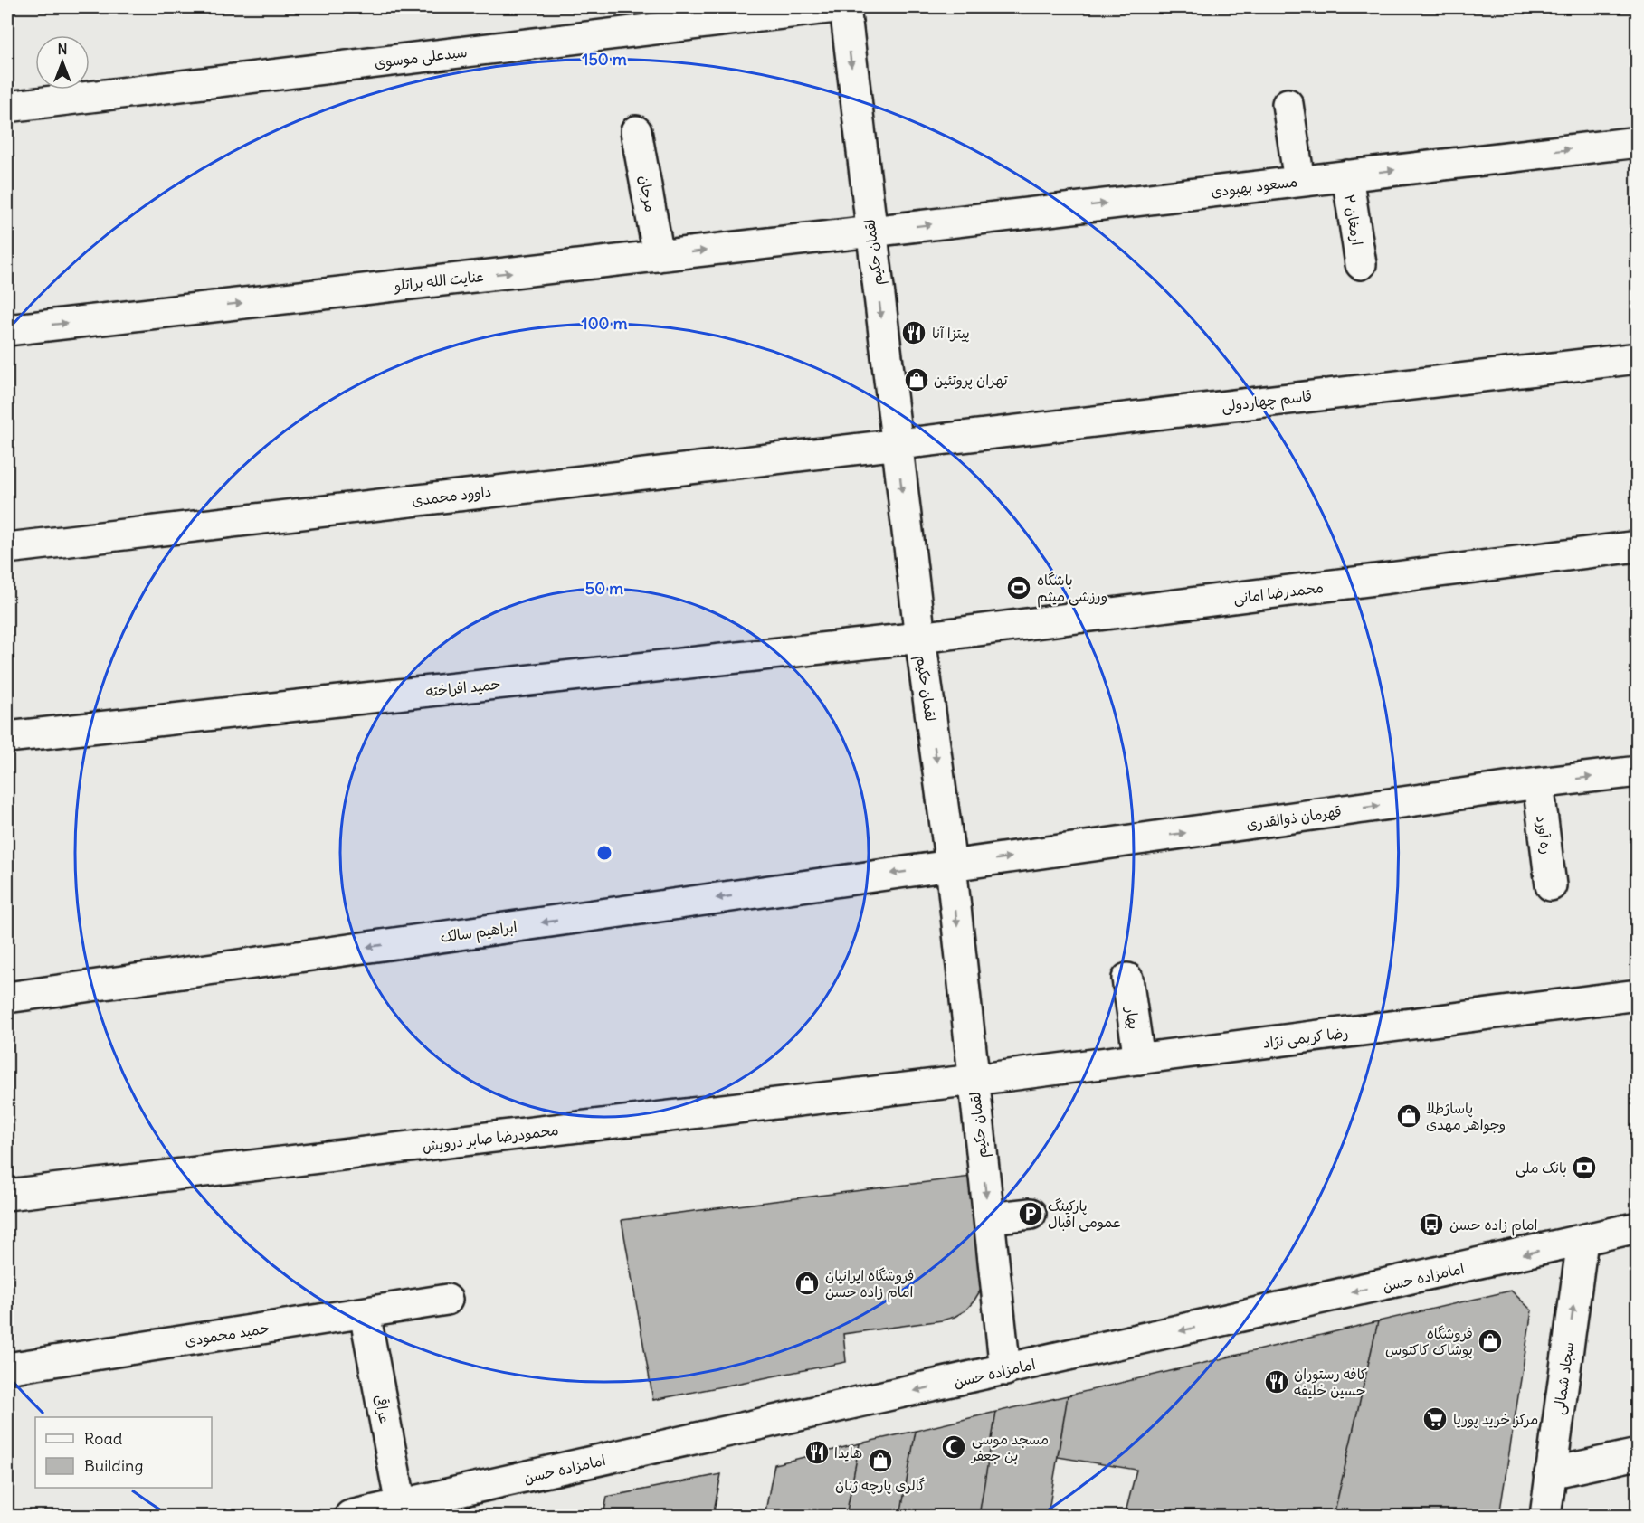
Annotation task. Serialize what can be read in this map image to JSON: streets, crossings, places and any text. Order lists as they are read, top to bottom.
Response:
{
  "streets": {
    "street": [
      "سیدعلی موسوی",
      "مسعود بهبودی",
      "مرجان",
      "ارمغان ۲",
      "لقمان حکیم",
      "عنایت الله براتلو",
      "قاسم چهاردولی",
      "داوود محمدی",
      "محمدرضا امانی",
      "حمید افراخته",
      "قهرمان ذوالقدری",
      "ره آورد",
      "ابراهیم سالک",
      "بهار",
      "رضا کریمی نژاد",
      "محمودرضا صابر درویش",
      "امامزاده حسن",
      "حمید محمودی",
      "سجاد شمالی",
      "عراقی"
    ]
  },
  "crossings": [
    ["مسعود بهبودی", "ارمغان ۲"],
    ["مسعود بهبودی", "لقمان حکیم"],
    ["مسعود بهبودی", "عنایت الله براتلو"],
    ["مرجان", "عنایت الله براتلو"],
    ["لقمان حکیم", "عنایت الله براتلو"],
    ["لقمان حکیم", "قاسم چهاردولی"],
    ["لقمان حکیم", "داوود محمدی"],
    ["لقمان حکیم", "محمدرضا امانی"],
    ["لقمان حکیم", "حمید افراخته"],
    ["لقمان حکیم", "قهرمان ذوالقدری"],
    ["لقمان حکیم", "ابراهیم سالک"],
    ["لقمان حکیم", "رضا کریمی نژاد"],
    ["لقمان حکیم", "محمودرضا صابر درویش"],
    ["لقمان حکیم", "امامزاده حسن"],
    ["قاسم چهاردولی", "داوود محمدی"],
    ["محمدرضا امانی", "حمید افراخته"],
    ["قهرمان ذوالقدری", "ره آورد"],
    ["قهرمان ذوالقدری", "ابراهیم سالک"],
    ["بهار", "رضا کریمی نژاد"],
    ["رضا کریمی نژاد", "محمودرضا صابر درویش"],
    ["امامزاده حسن", "سجاد شمالی"],
    ["امامزاده حسن", "عراقی"],
    ["حمید محمودی", "عراقی"]
  ],
  "one_way": [
    "مسعود بهبودی",
    "لقمان حکیم",
    "عنایت الله براتلو",
    "قهرمان ذوالقدری",
    "ابراهیم سالک",
    "امامزاده حسن",
    "سجاد شمالی"
  ],
  "places": {
    "restaurant": ["پیتزا آنا", "کافه رستوران حسین خلیفه", "هایدا"],
    "shop": [
      "تهران پروتئین",
      "پاساژطلا وجواهر مهدی",
      "فروشگاه ایرانیان امام زاده حسن",
      "فروشگاه پوشاک کاکتوس",
      "گالری پارچه ژنان"
    ],
    "sports": ["باشگاه ورزشی میثم"],
    "bank": ["بانک ملی"],
    "parking": ["پارکینگ عمومی اقبال"],
    "bus stop": ["امام زاده حسن"],
    "supermarket": ["مرکز خرید پوریا"],
    "mosque": ["مسجد موسی بن جعفر"]
  },
  "legend": ["Road", "Building"],
  "north": "top",
  "rings": ["150 m", "100 m", "50 m"]
}
